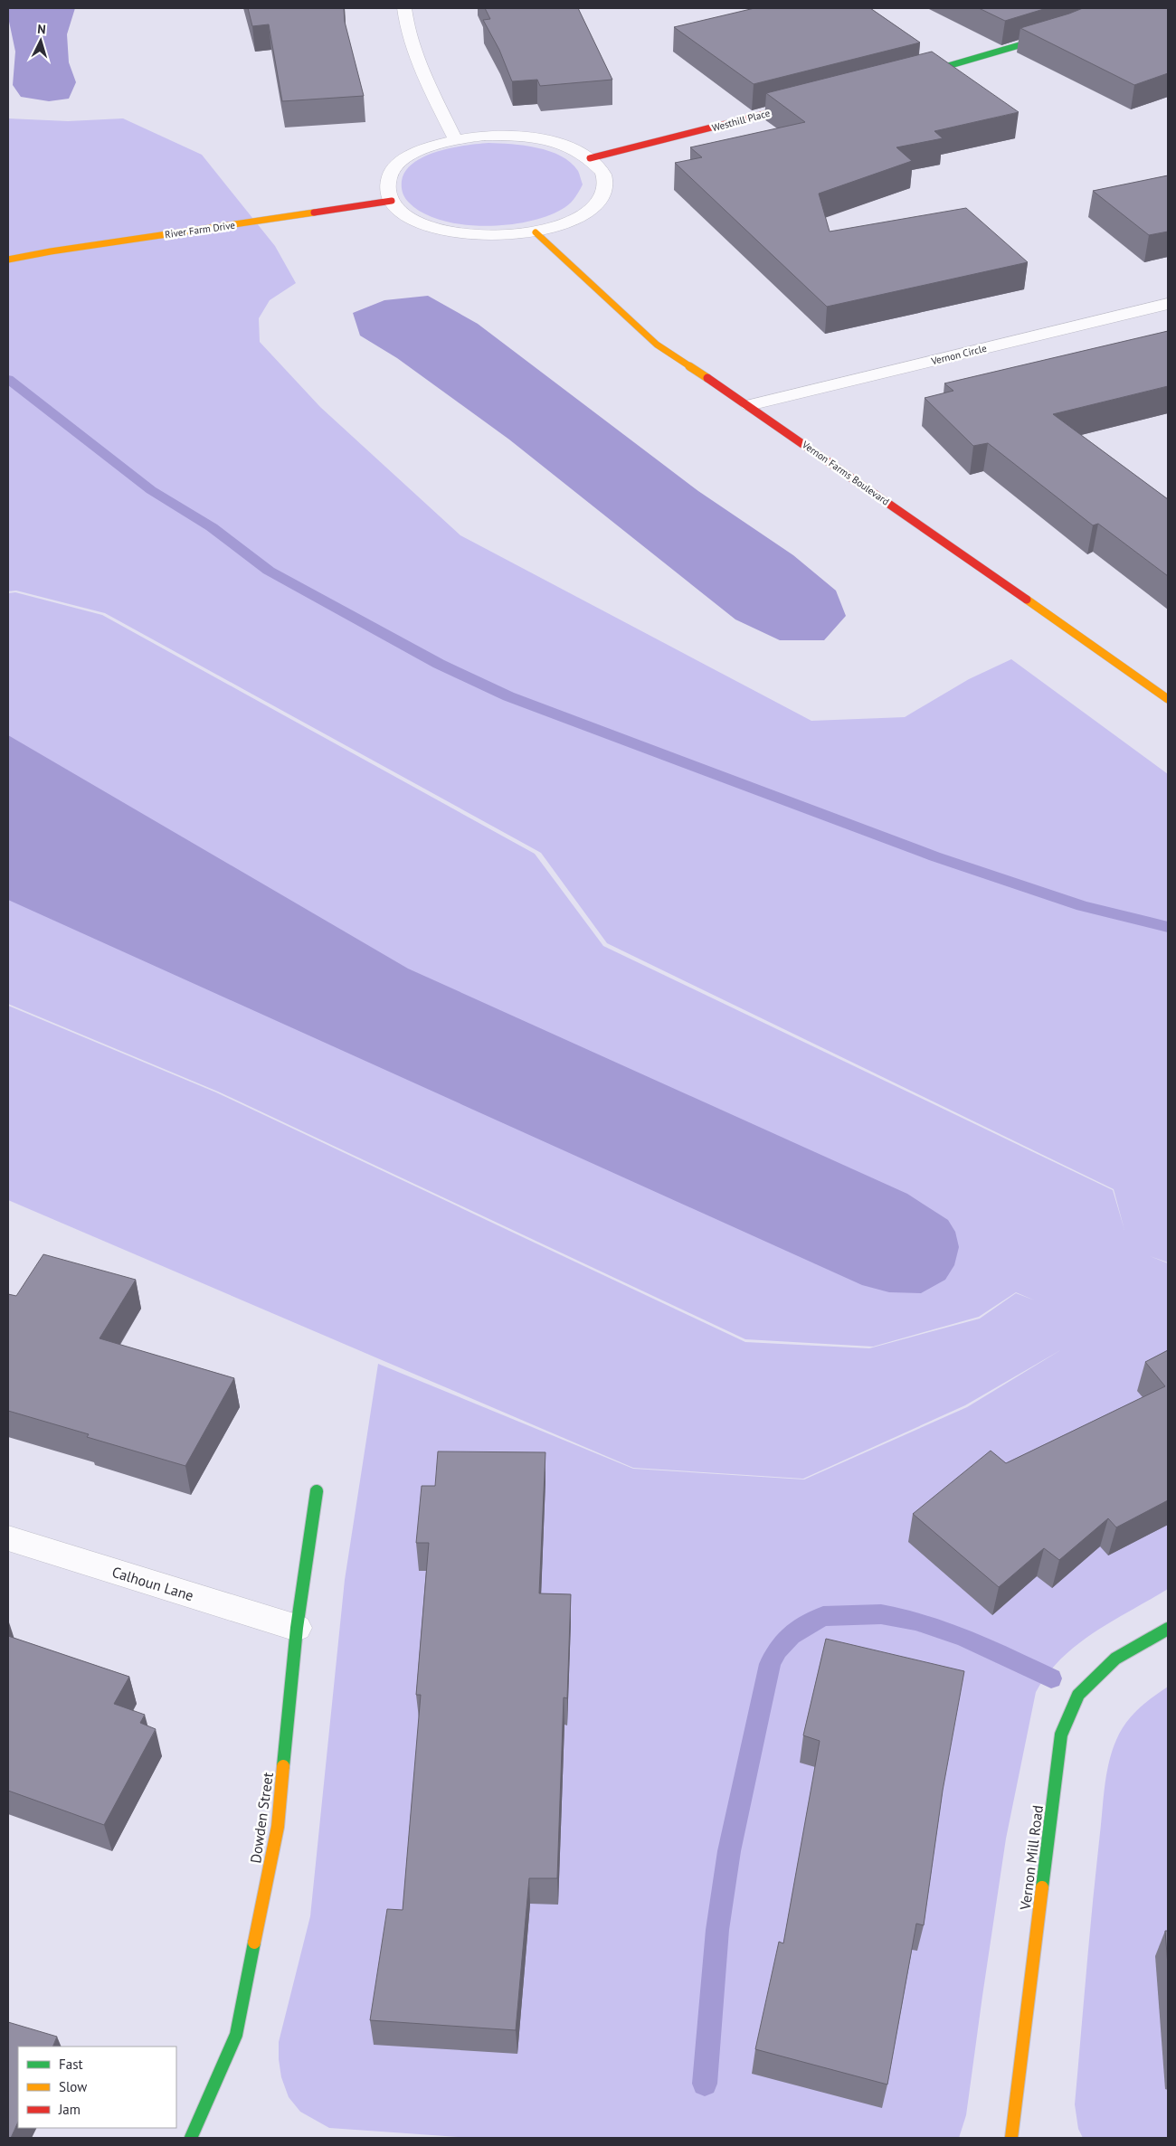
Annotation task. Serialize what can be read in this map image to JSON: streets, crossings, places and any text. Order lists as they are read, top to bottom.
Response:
{
  "streets": {
    "street": [
      "Westhill Place",
      "River Farm Drive",
      "Vernon Circle",
      "Vernon Farms Boulevard",
      "Calhoun Lane",
      "Dowden Street",
      "Vernon Mill Road"
    ]
  },
  "crossings": [
    ["Vernon Circle", "Vernon Farms Boulevard"],
    ["Calhoun Lane", "Dowden Street"]
  ],
  "legend": ["Fast", "Slow", "Jam"],
  "north": "top"
}
